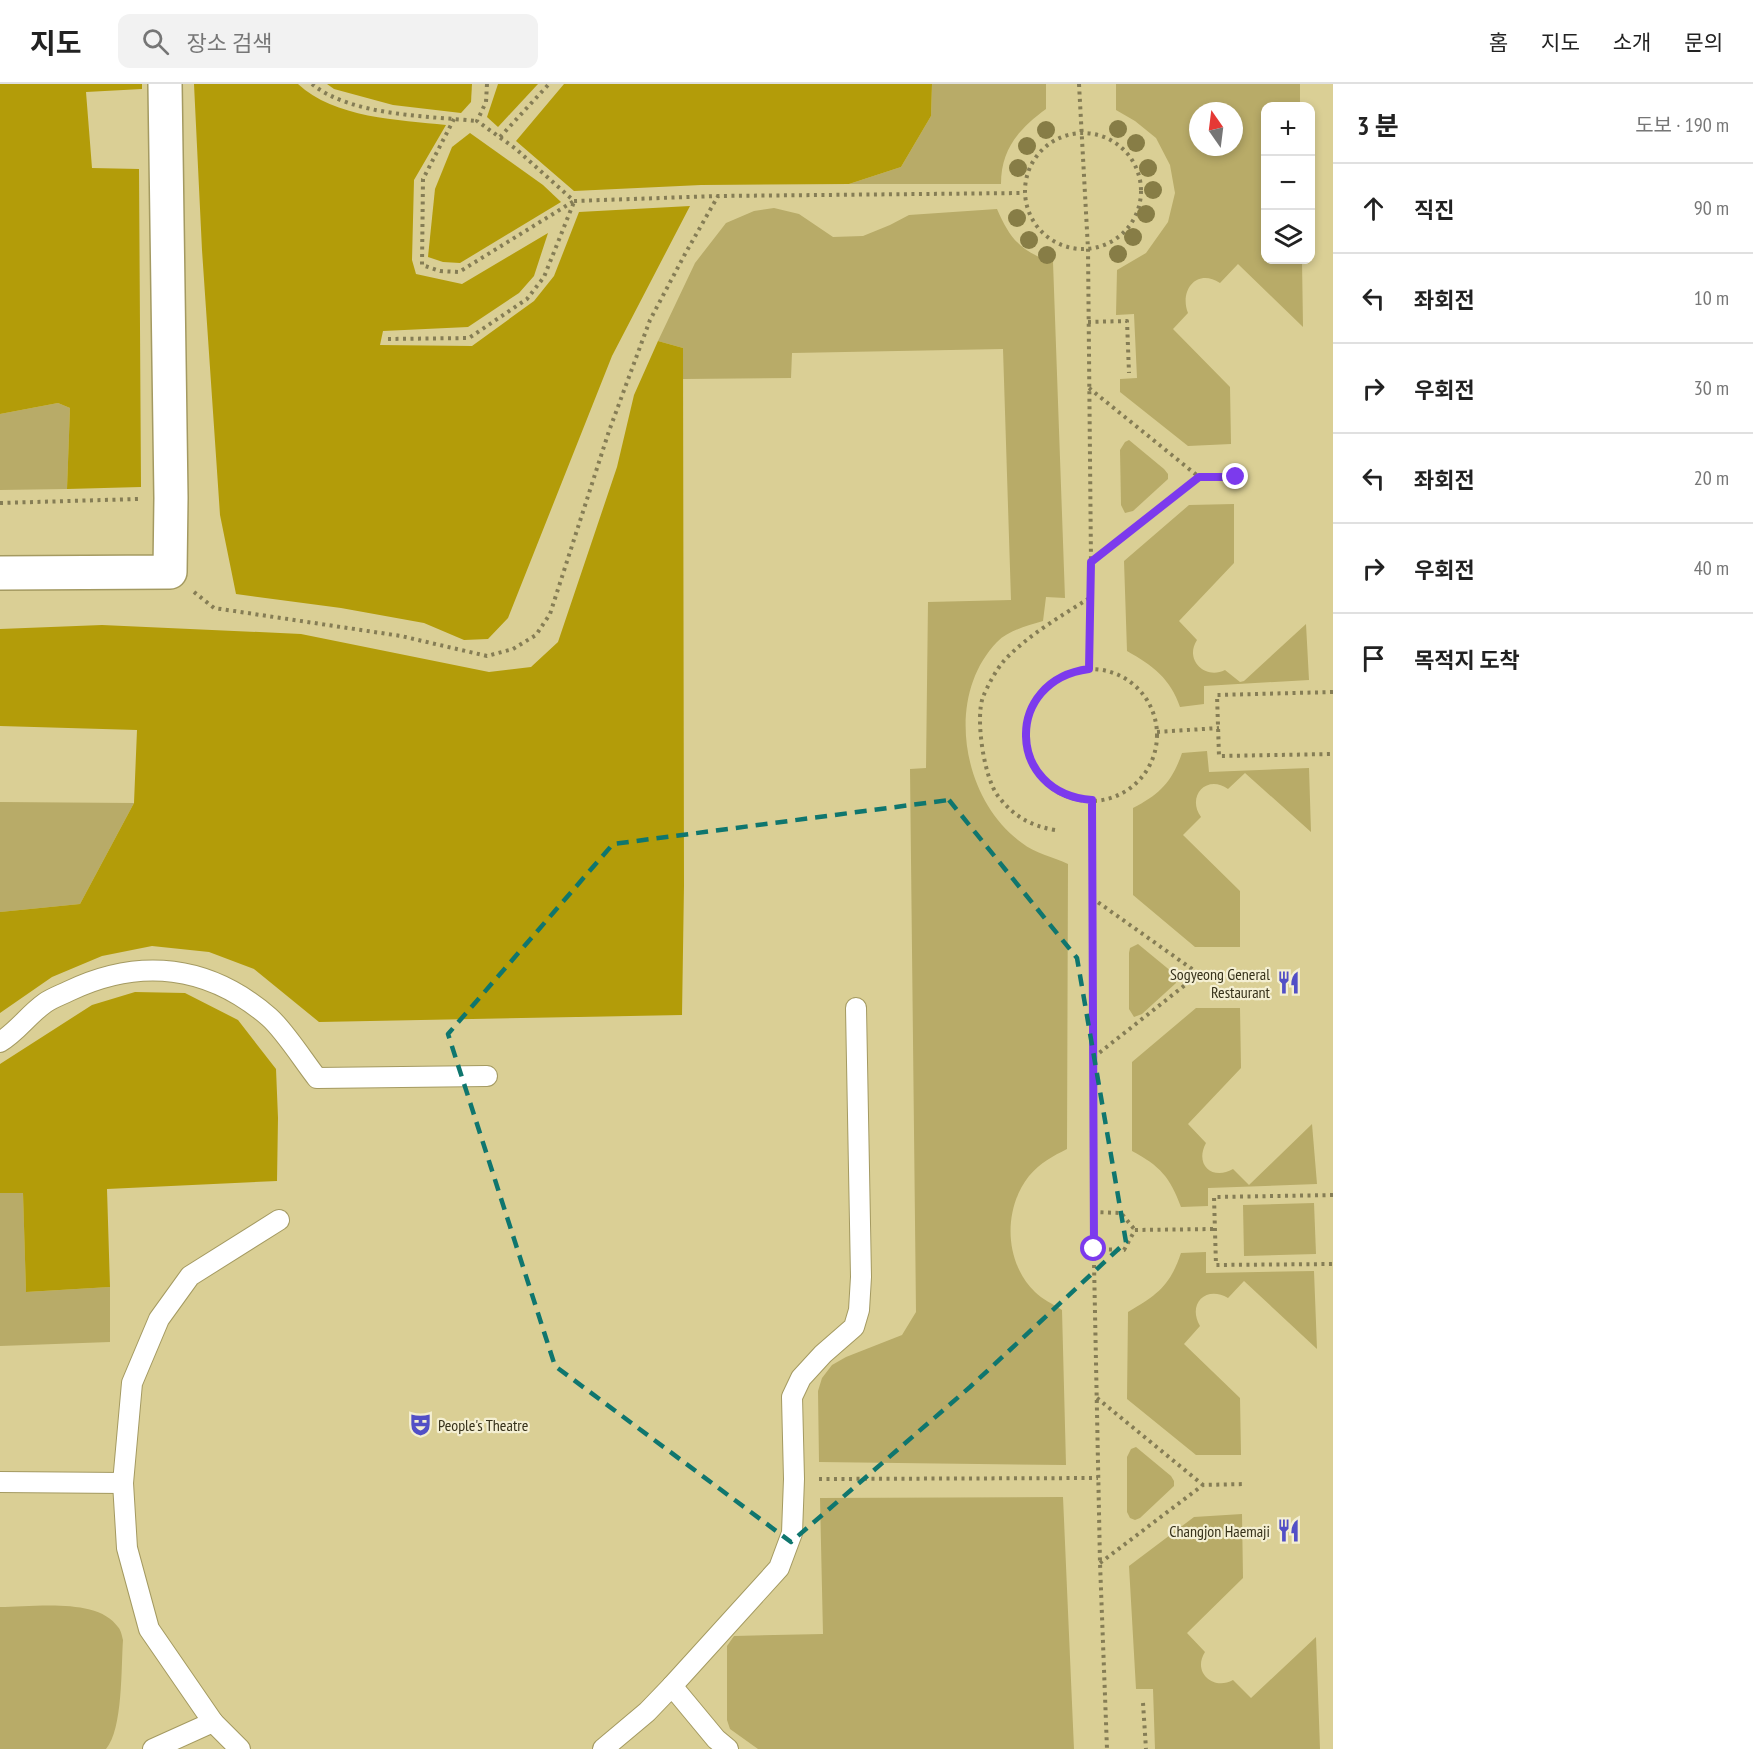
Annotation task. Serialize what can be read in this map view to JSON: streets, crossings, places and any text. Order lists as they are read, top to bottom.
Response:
{
  "places": {
    "restaurant": ["Sogyeong General Restaurant", "Changjon Haemaji"],
    "theatre": ["People's Theatre"]
  },
  "north": "top",
  "page": {
    "header": "지도",
    "search": "장소 검색",
    "nav": [
      "홈",
      "지도",
      "소개",
      "문의"
    ],
    "heading": ["3 분", "도보 · 190 m"],
    "map_buttons": ["+", "−"],
    "list": [
      ["직진", "90 m"],
      ["좌회전", "10 m"],
      ["우회전", "30 m"],
      ["좌회전", "20 m"],
      ["우회전", "40 m"],
      "목적지 도착"
    ]
  }
}
